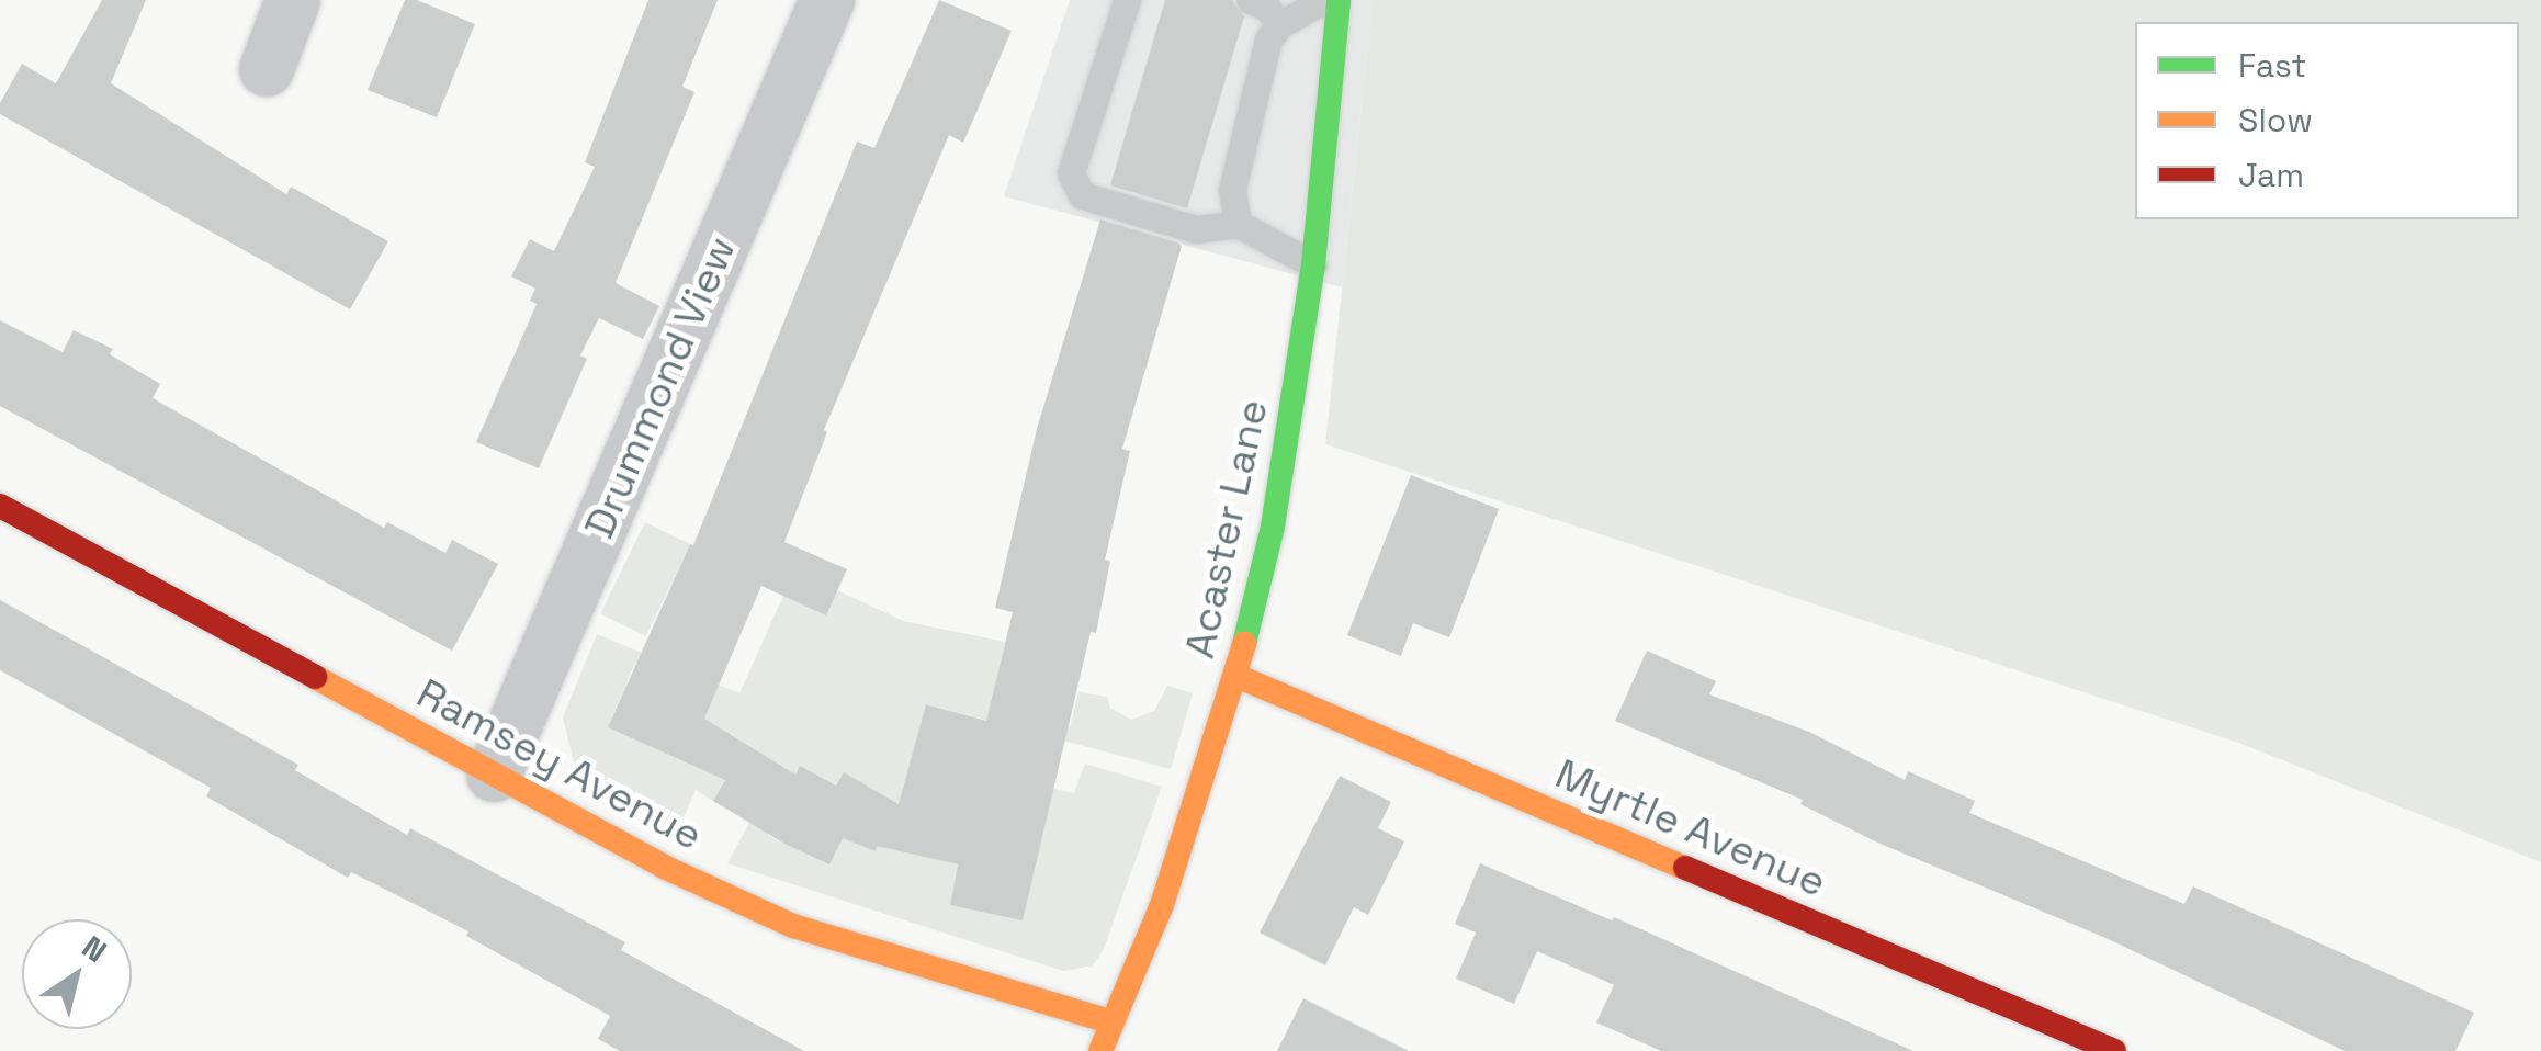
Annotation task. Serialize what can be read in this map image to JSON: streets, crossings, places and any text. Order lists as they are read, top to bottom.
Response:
{
  "streets": {
    "street": [
      "Drummond View",
      "Acaster Lane",
      "Ramsey Avenue",
      "Myrtle Avenue"
    ]
  },
  "crossings": [
    ["Drummond View", "Ramsey Avenue"],
    ["Acaster Lane", "Ramsey Avenue"],
    ["Acaster Lane", "Myrtle Avenue"]
  ],
  "legend": ["Fast", "Slow", "Jam"],
  "north": "top right"
}
